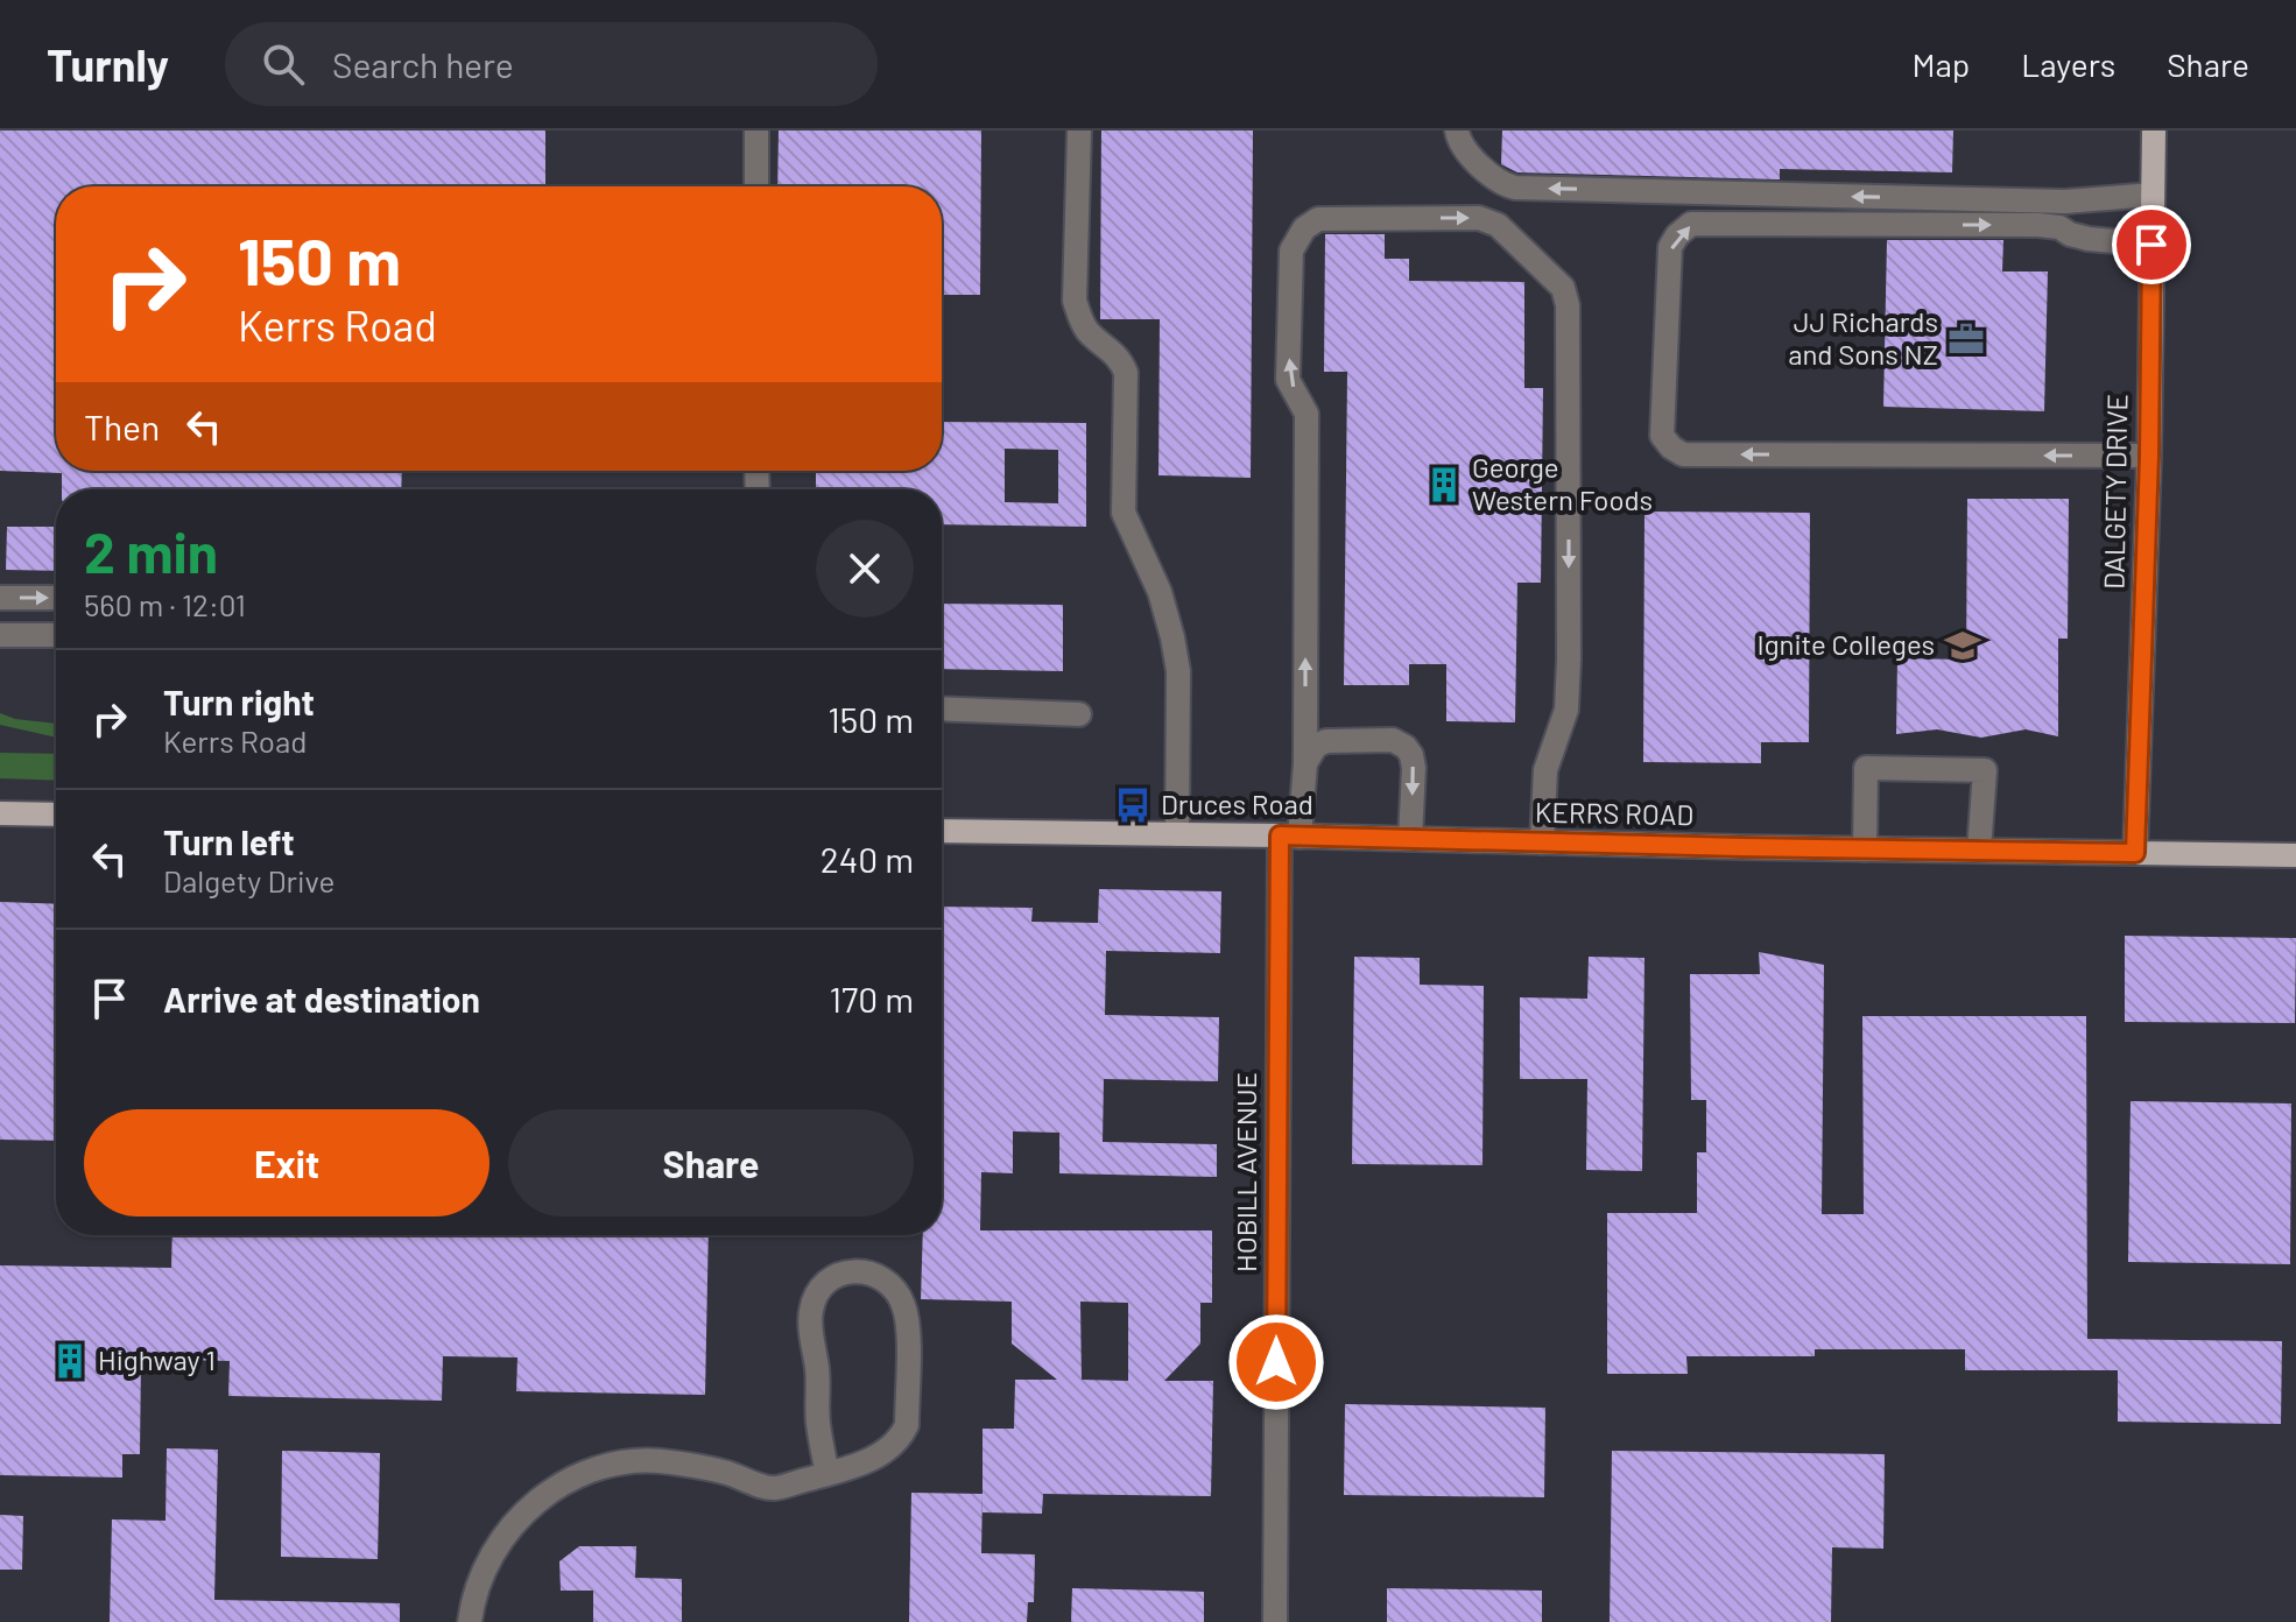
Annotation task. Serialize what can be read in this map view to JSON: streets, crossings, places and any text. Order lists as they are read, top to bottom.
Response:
{
  "streets": {
    "main road": ["DALGETY DRIVE", "KERRS ROAD"],
    "street": ["HOBILL AVENUE"]
  },
  "crossings": [
    ["DALGETY DRIVE", "KERRS ROAD"],
    ["KERRS ROAD", "HOBILL AVENUE"]
  ],
  "places": {
    "office": ["JJ Richards and Sons NZ"],
    "building": ["George Western Foods", "Highway 1"],
    "school or university": ["Ignite Colleges"],
    "bus stop": ["Druces Road"]
  },
  "page": {
    "header": "Turnly",
    "search": "Search here",
    "nav": ["Map", "Layers", "Share"],
    "turn": ["150 m", "Kerrs Road"],
    "then": "Then",
    "heading": ["2 min", "560 m · 12:01"],
    "list": [
      {
        "name": "Turn right",
        "note": "Kerrs Road",
        "value": "150 m"
      },
      {
        "name": "Turn left",
        "note": "Dalgety Drive",
        "value": "240 m"
      },
      {
        "name": "Arrive at destination",
        "value": "170 m"
      }
    ],
    "buttons": ["Exit", "Share"]
  }
}
